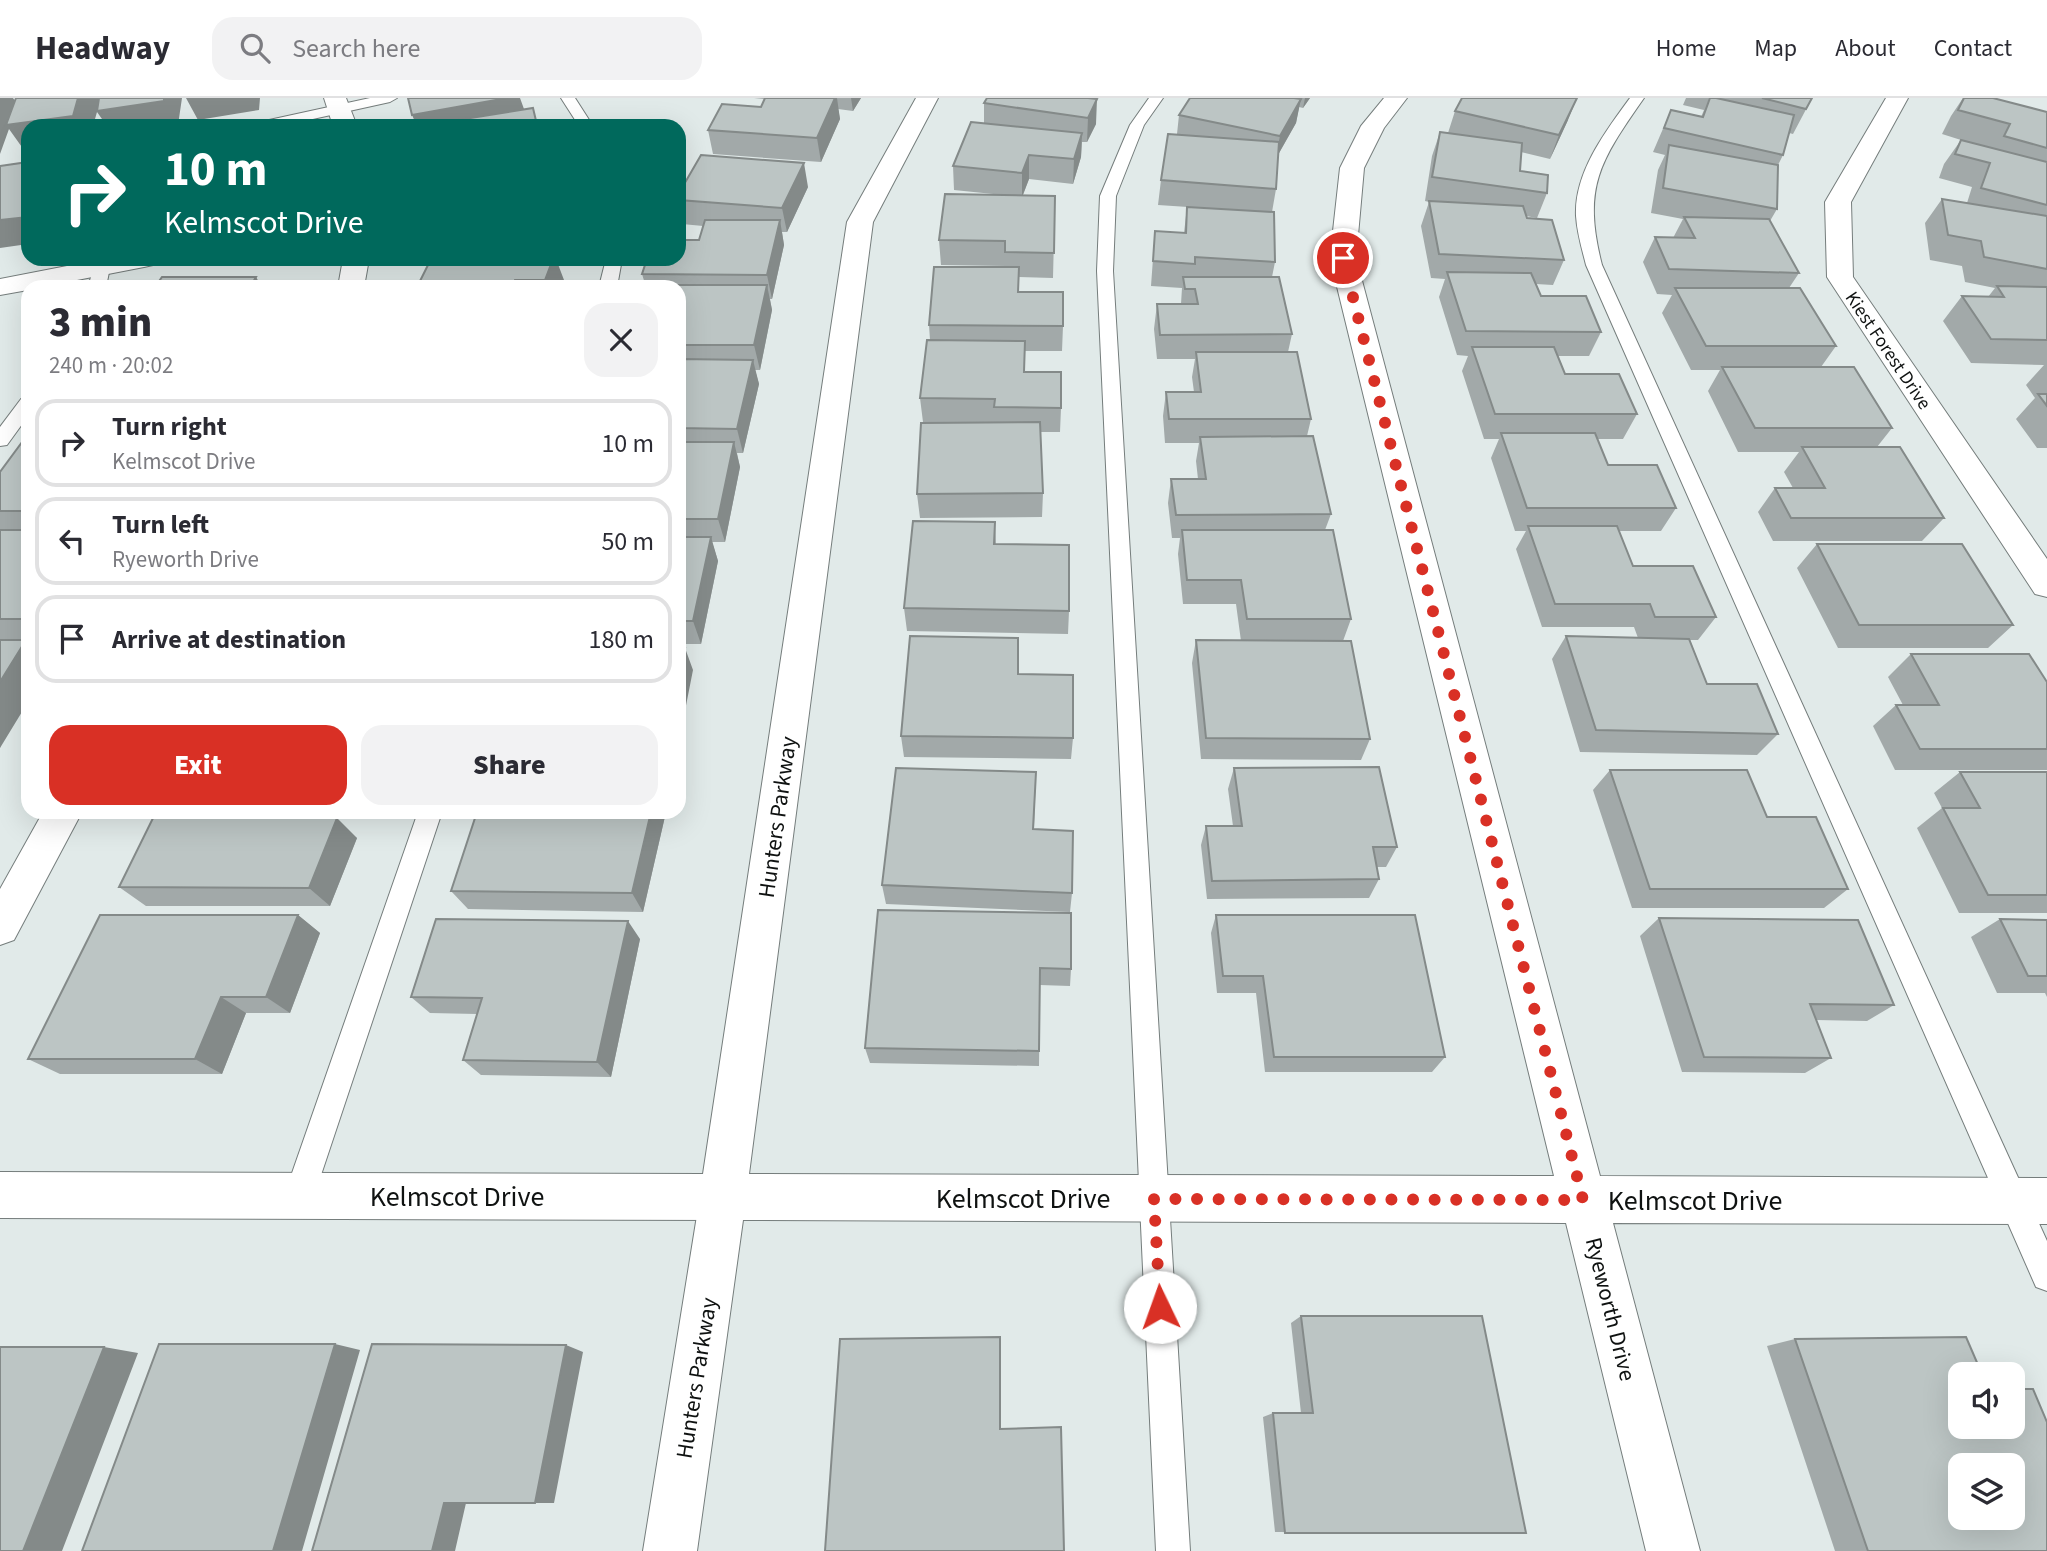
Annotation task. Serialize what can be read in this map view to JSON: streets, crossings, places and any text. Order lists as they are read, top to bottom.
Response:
{
  "streets": {
    "street": [
      "Kiest Forest Drive",
      "Hunters Parkway",
      "Kelmscot Drive",
      "Ryeworth Drive"
    ]
  },
  "crossings": [
    ["Hunters Parkway", "Kelmscot Drive"],
    ["Kelmscot Drive", "Ryeworth Drive"]
  ],
  "page": {
    "header": "Headway",
    "search": "Search here",
    "nav": [
      "Home",
      "Map",
      "About",
      "Contact"
    ],
    "turn": ["10 m", "Kelmscot Drive"],
    "heading": ["3 min", "240 m · 20:02"],
    "list": [
      {
        "name": "Turn right",
        "note": "Kelmscot Drive",
        "value": "10 m"
      },
      {
        "name": "Turn left",
        "note": "Ryeworth Drive",
        "value": "50 m"
      },
      {
        "name": "Arrive at destination",
        "value": "180 m"
      }
    ],
    "buttons": ["Exit", "Share"]
  }
}
